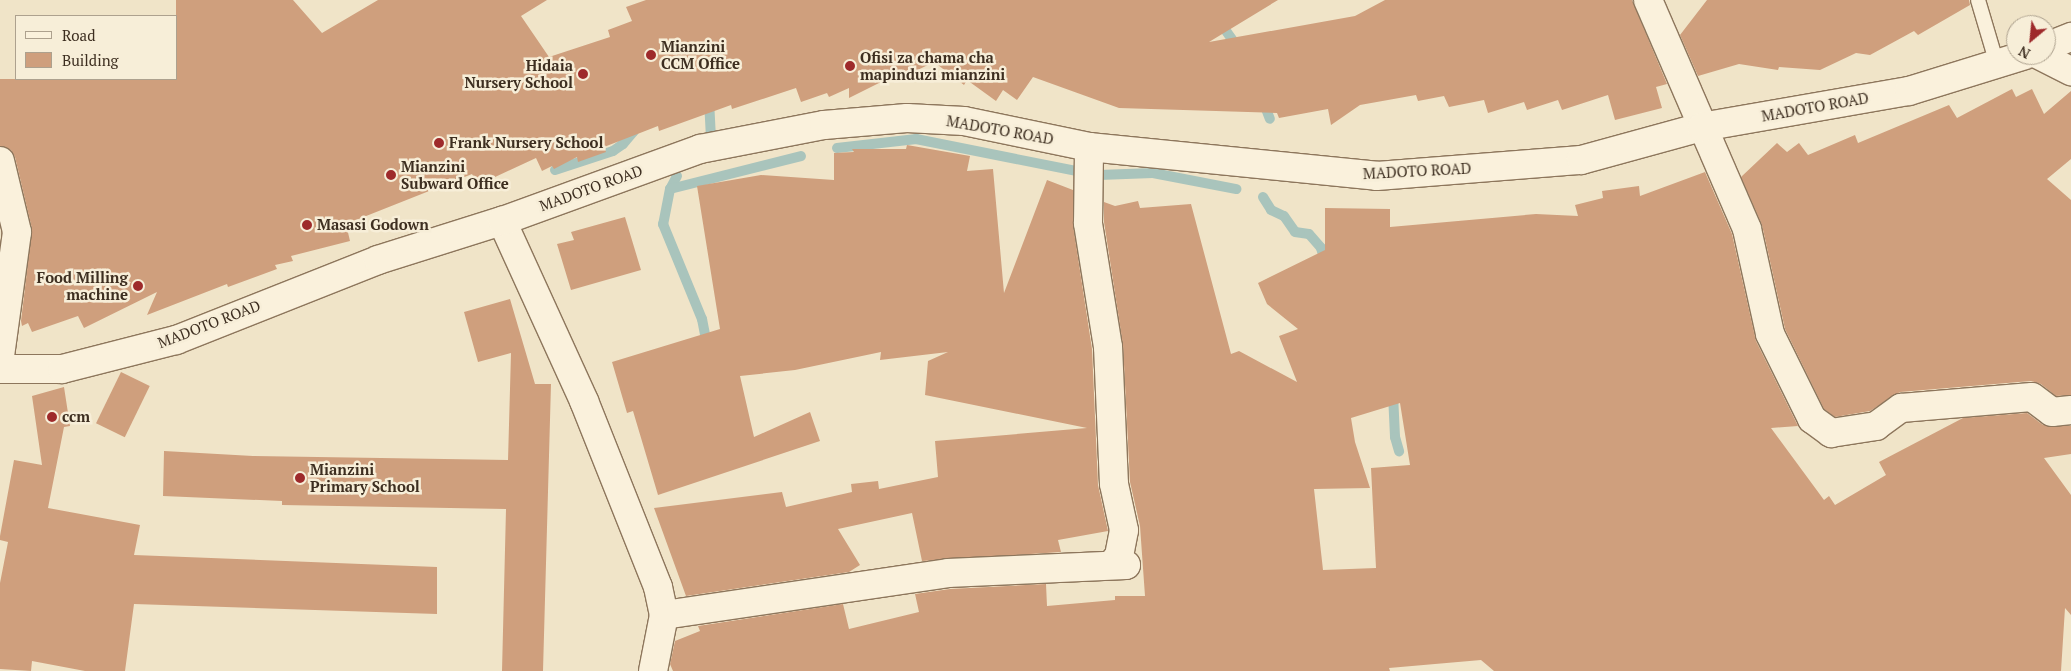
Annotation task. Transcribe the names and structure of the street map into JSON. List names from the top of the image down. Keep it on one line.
{"streets":{"street":["MADOTO ROAD"]},"places":["Mianzini CCM Office","Ofisi za chama cha mapinduzi mianzini","Hidaia Nursery School","Frank Nursery School","Mianzini Subward Office","Masasi Godown","Food Milling machine","ccm","Mianzini Primary School"],"legend":["Road","Building"],"north":"bottom left"}
